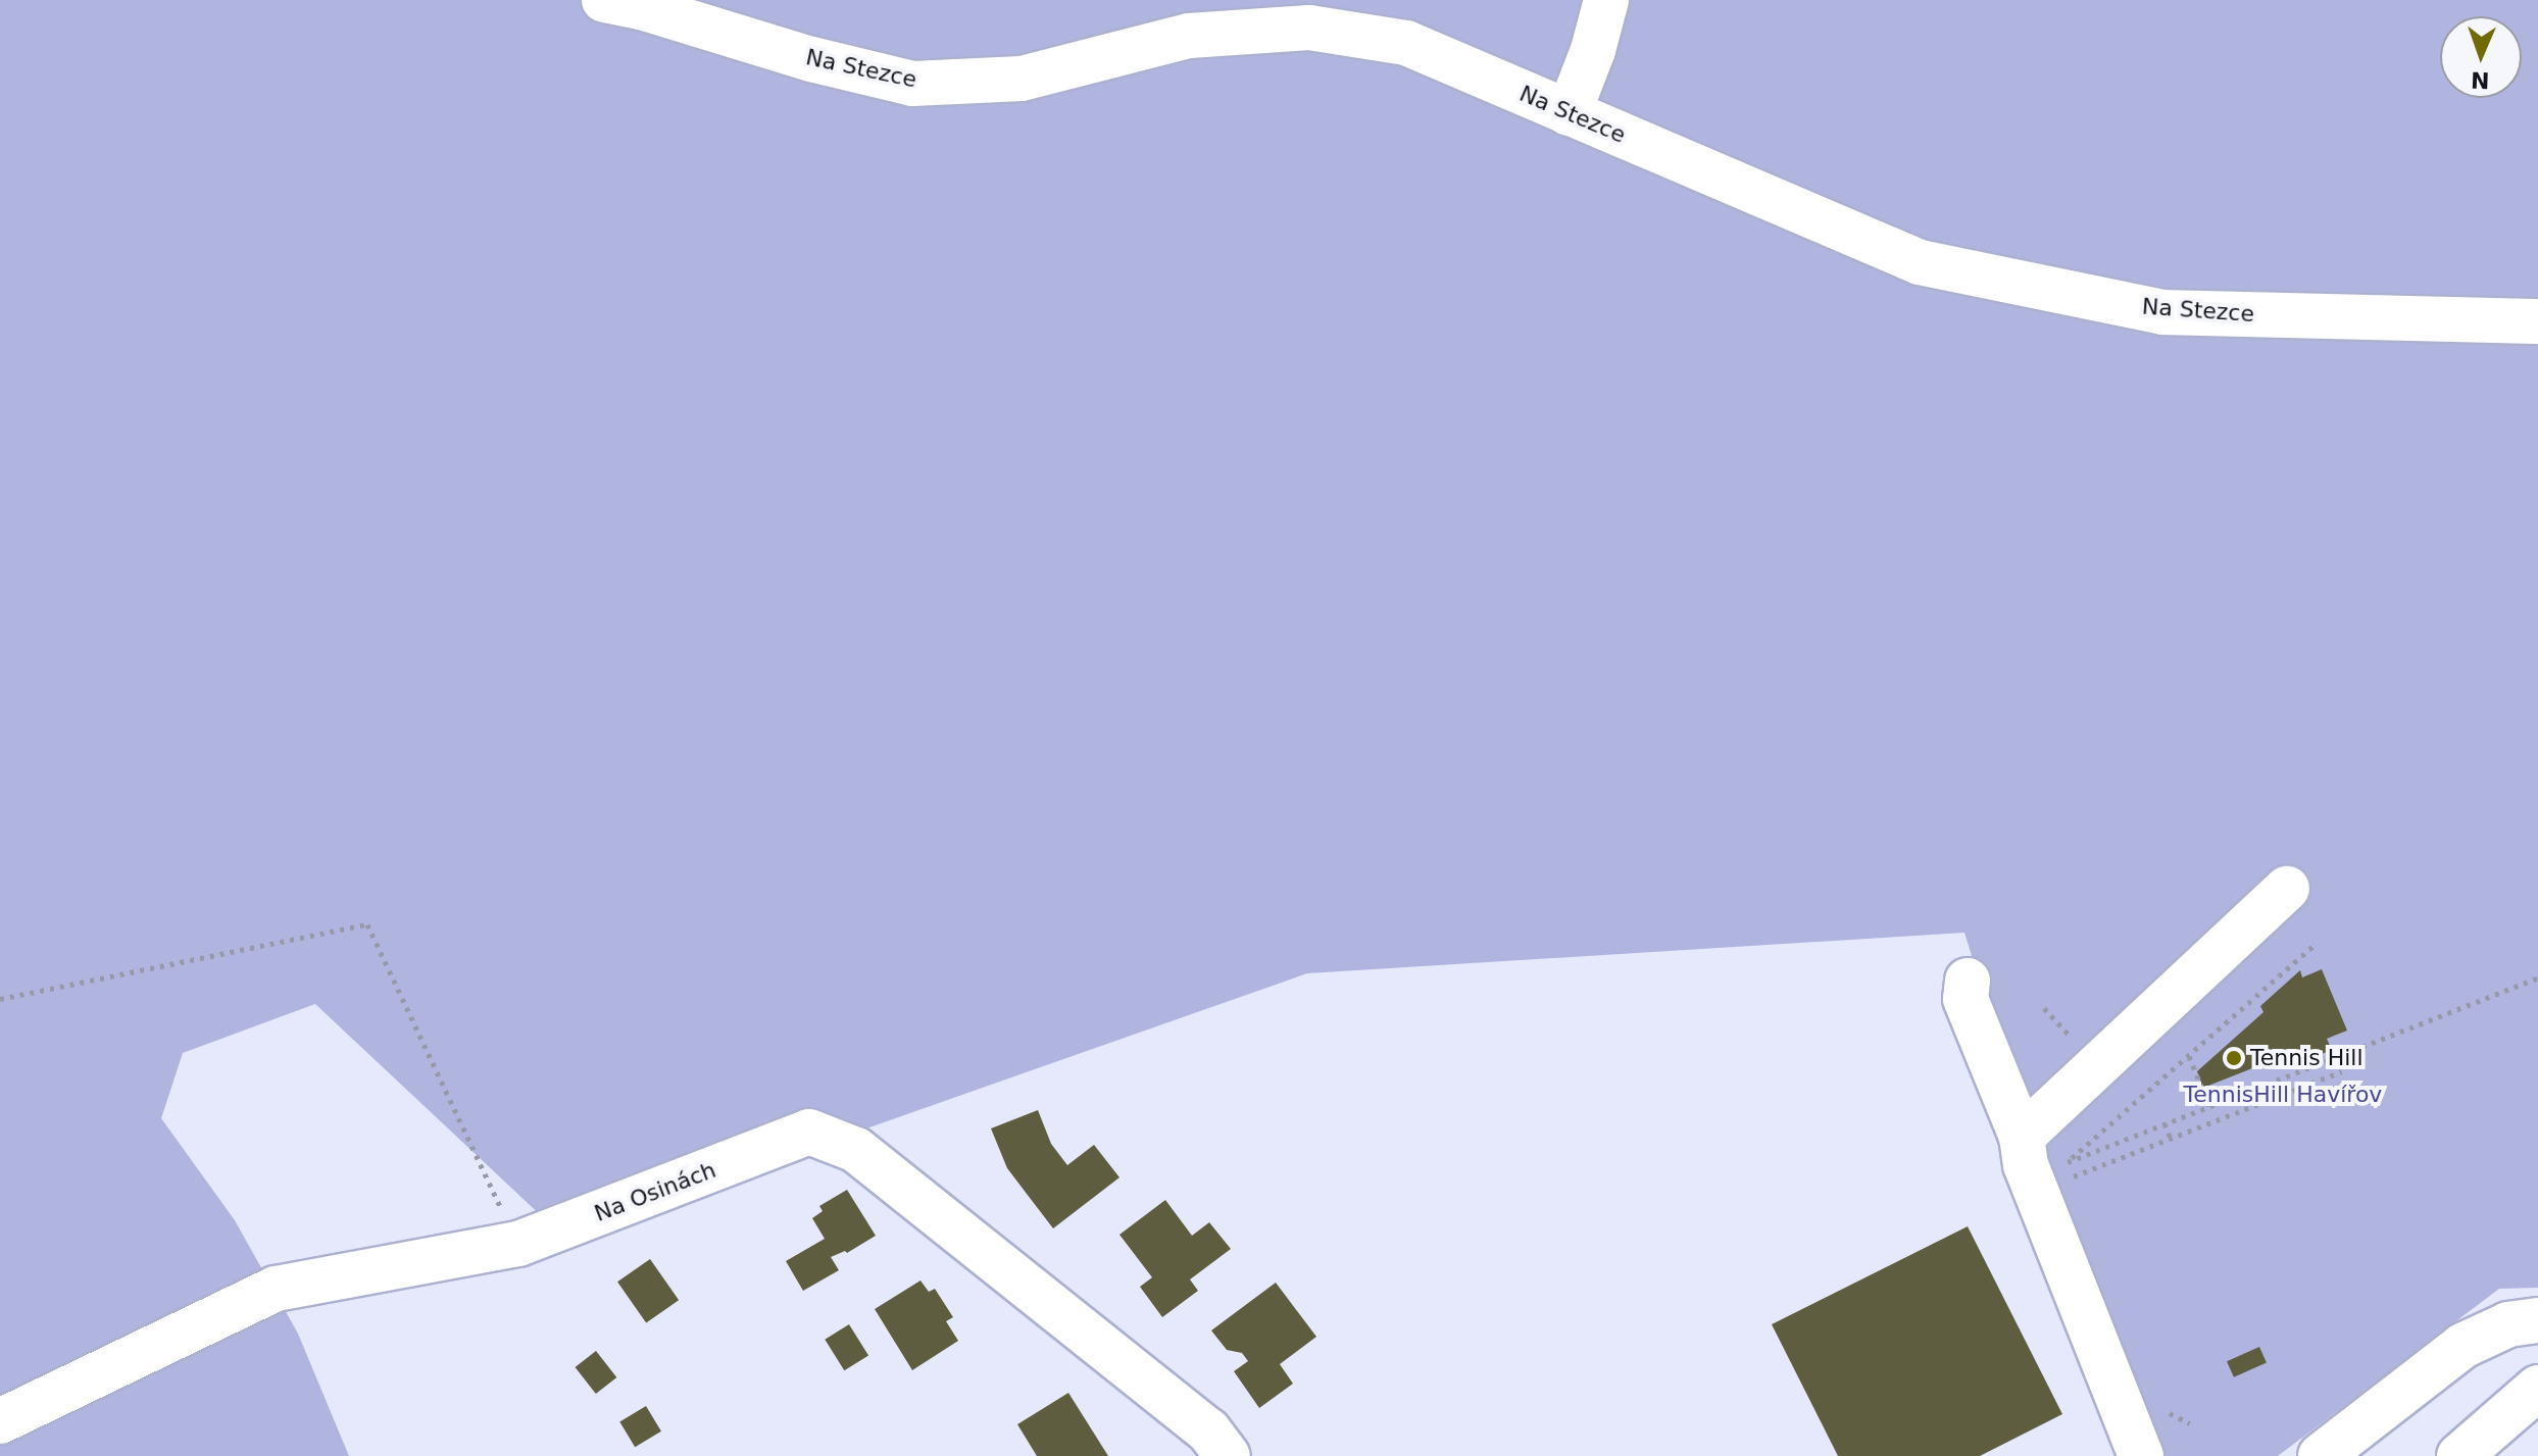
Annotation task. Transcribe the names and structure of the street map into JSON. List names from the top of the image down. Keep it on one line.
{"streets":{"street":["Na Stezce","Na Osinách"]},"parks":["TennisHill Havířov"],"places":["Tennis Hill"],"north":"bottom"}
